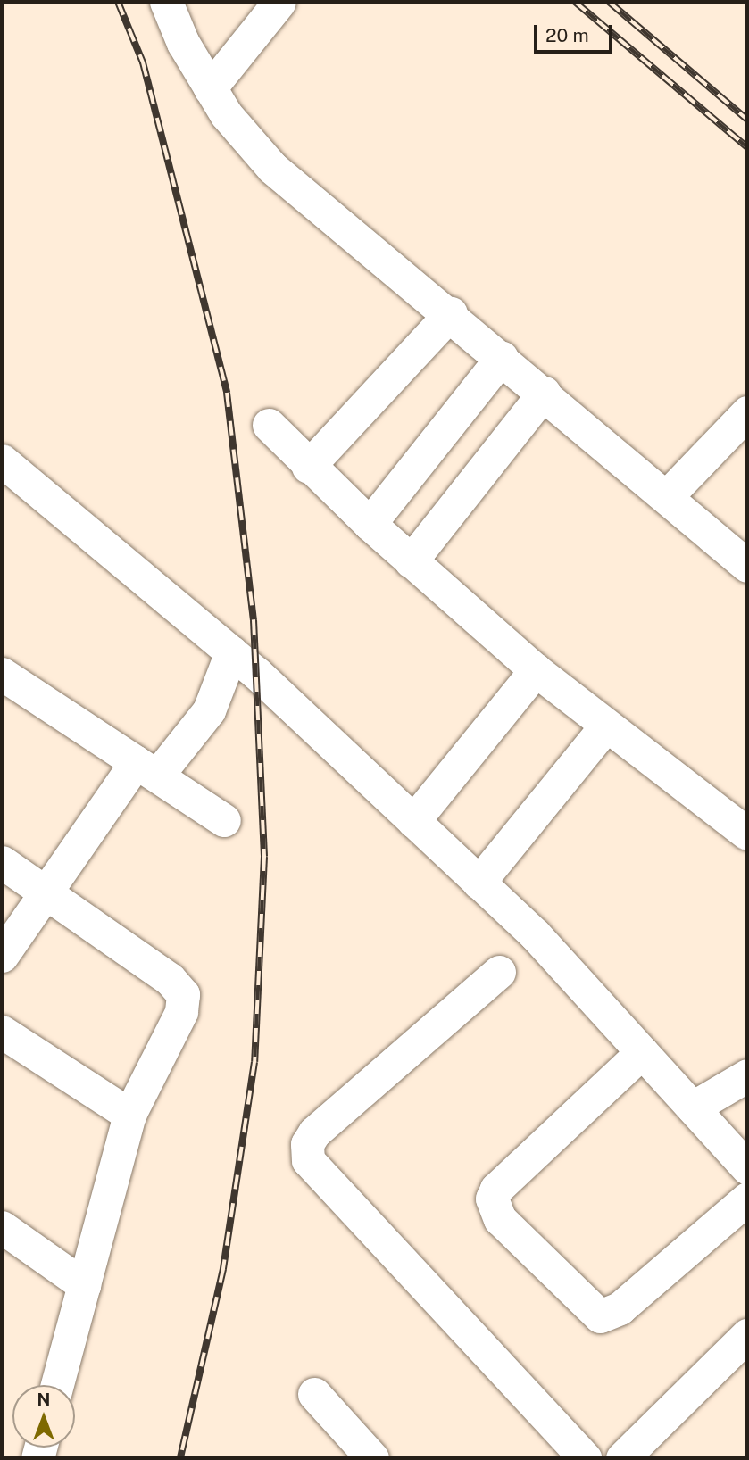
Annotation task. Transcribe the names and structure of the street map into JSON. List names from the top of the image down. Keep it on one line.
{"scale_bar":"20 m","north":"top"}
